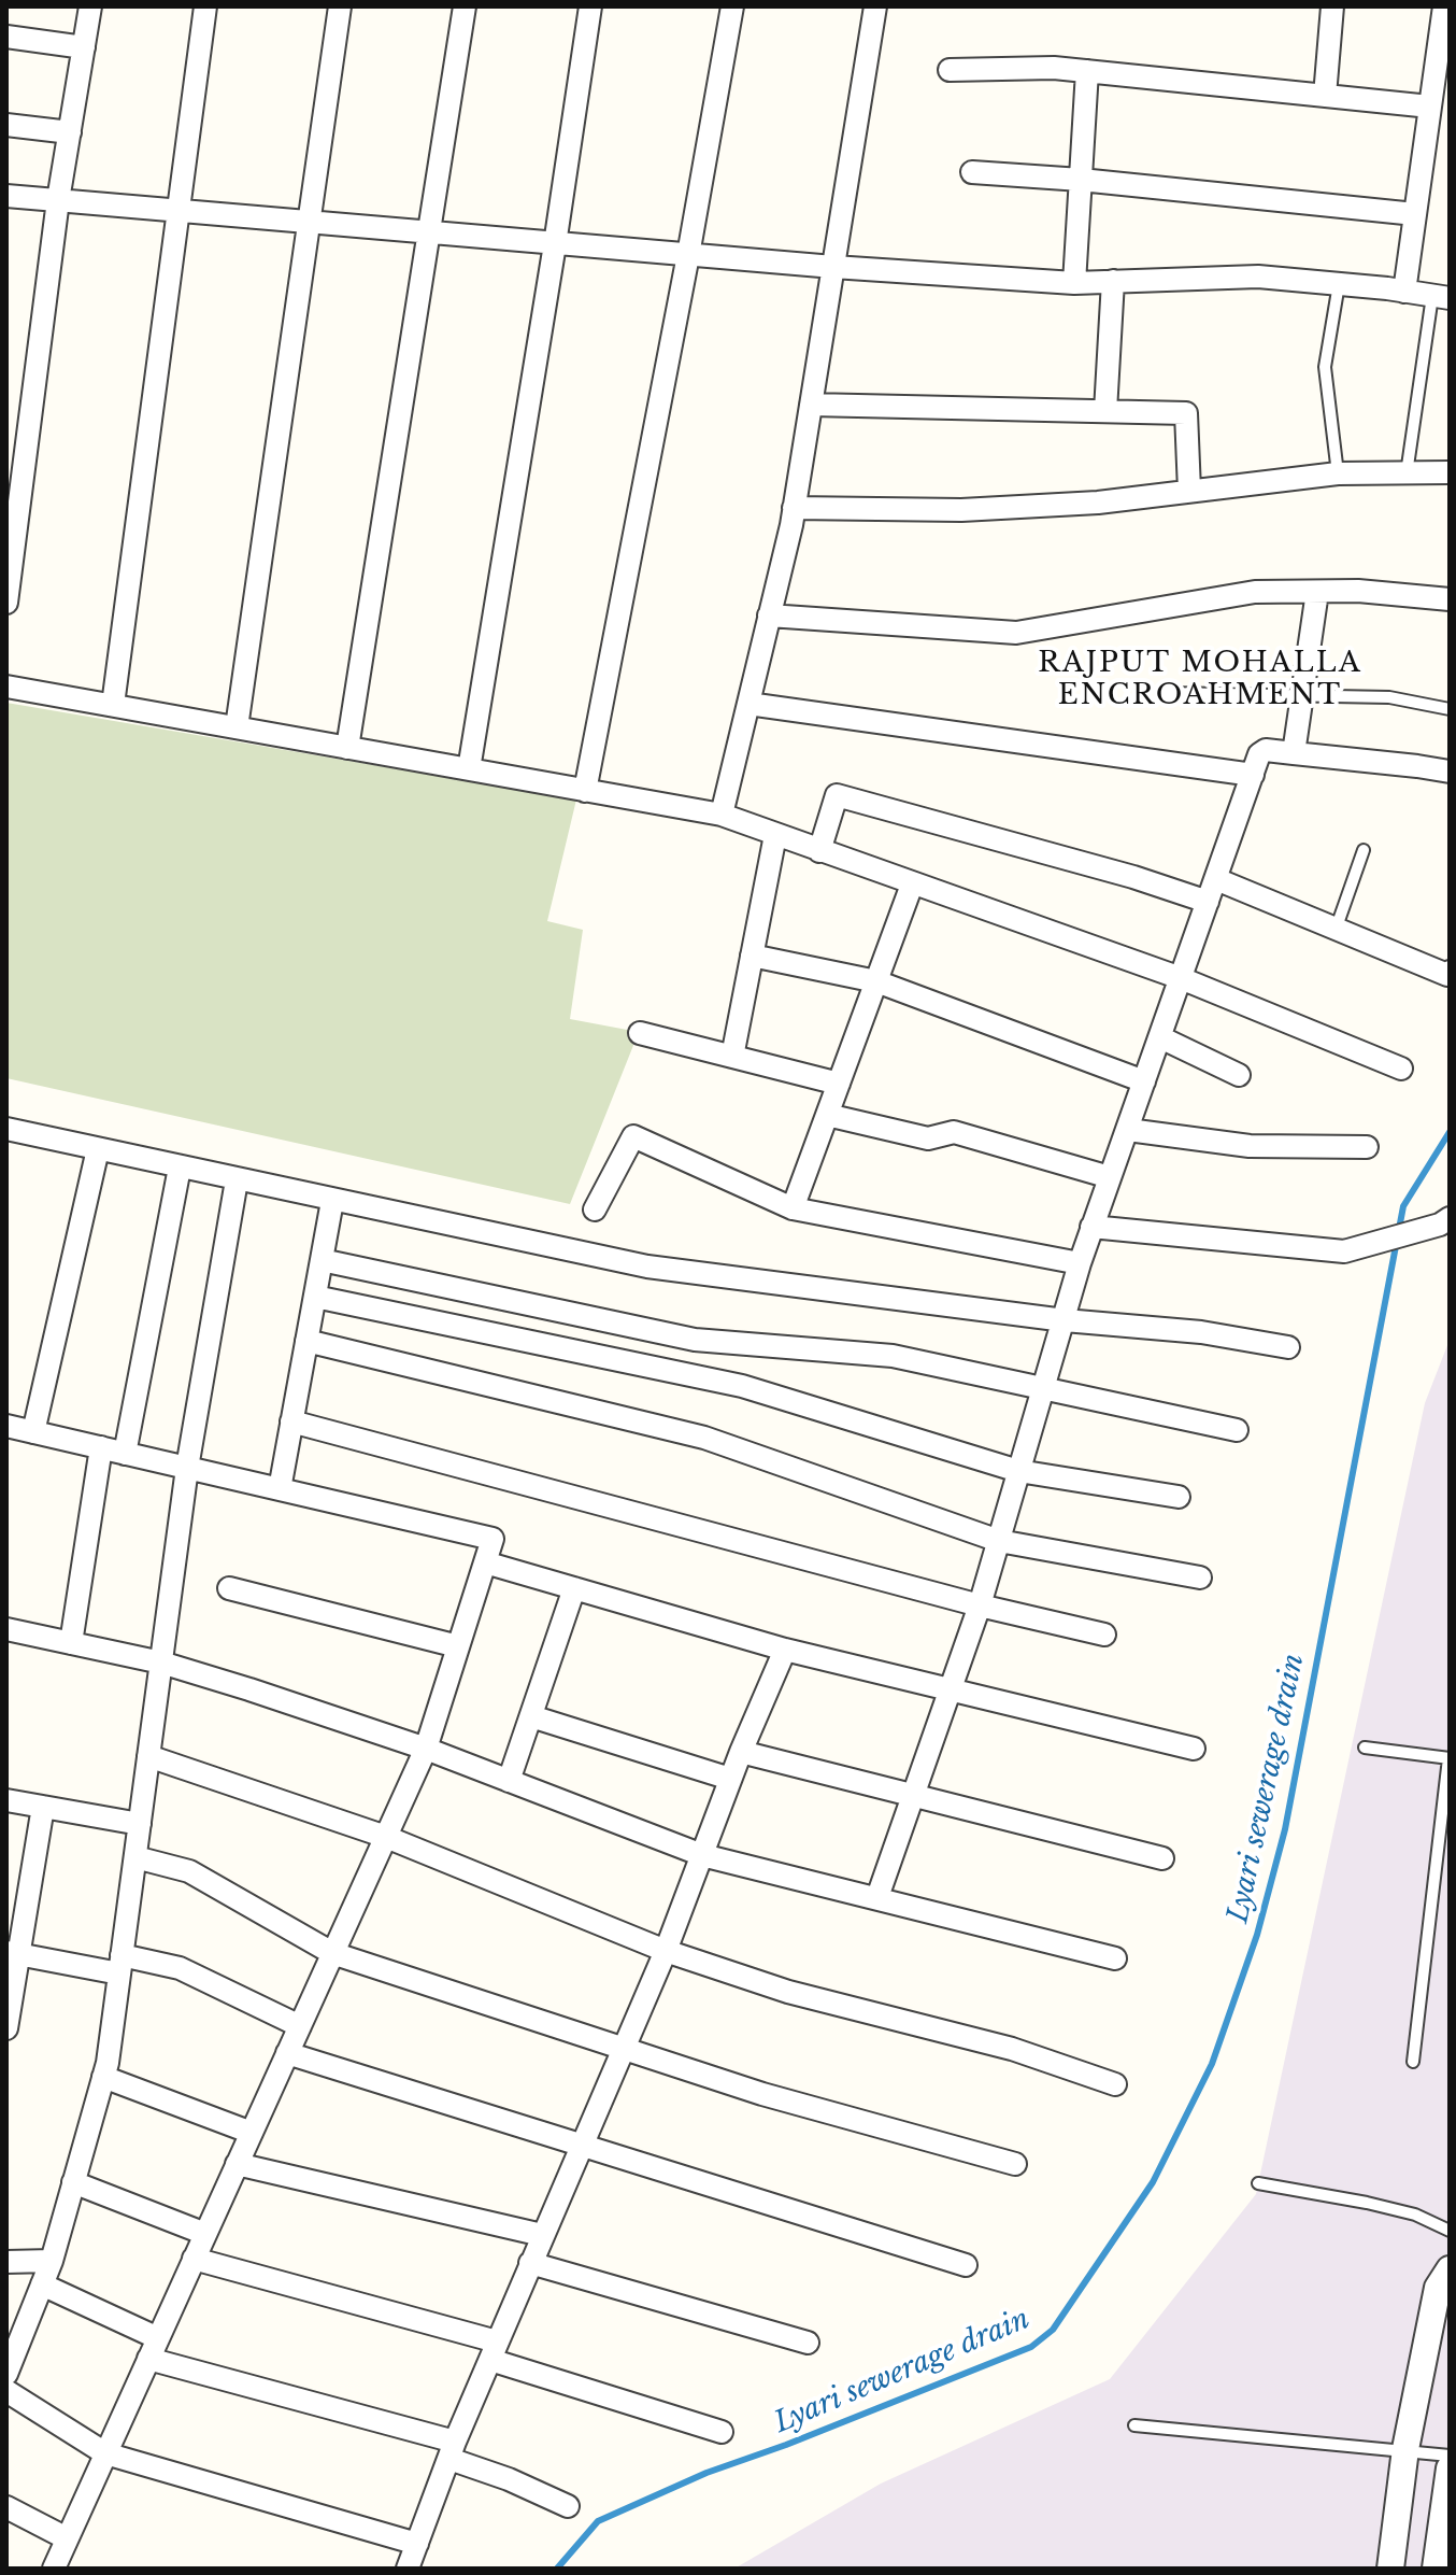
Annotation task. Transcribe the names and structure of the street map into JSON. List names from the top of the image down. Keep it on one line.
{"districts":["RAJPUT MOHALLA ENCROAHMENT"],"water":["Lyari sewerage drain"]}
